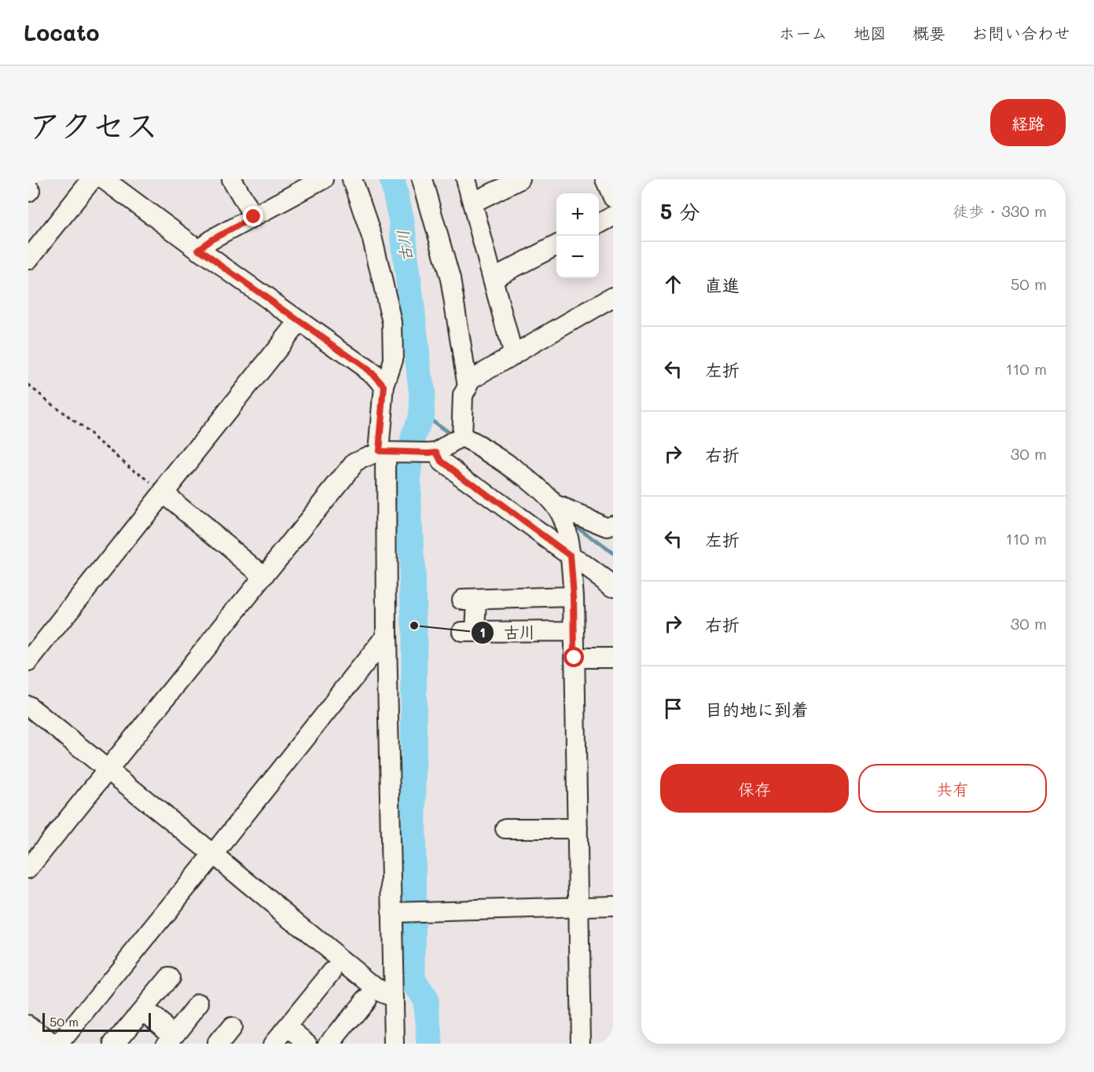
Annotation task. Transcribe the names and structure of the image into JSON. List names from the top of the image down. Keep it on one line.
{"water":["古川"],"places":["古川"],"scale_bar":"50 m","page":{"header":"Locato","nav":["ホーム","地図","概要","お問い合わせ"],"title":"アクセス","buttons":["経路",["保存","共有"]],"heading":["5 分","徒歩 · 330 m"],"map_buttons":["+","−"],"list":[["直進","50 m"],["左折","110 m"],["右折","30 m"],["左折","110 m"],["右折","30 m"],"目的地に到着"],"scale":"50 m"}}
